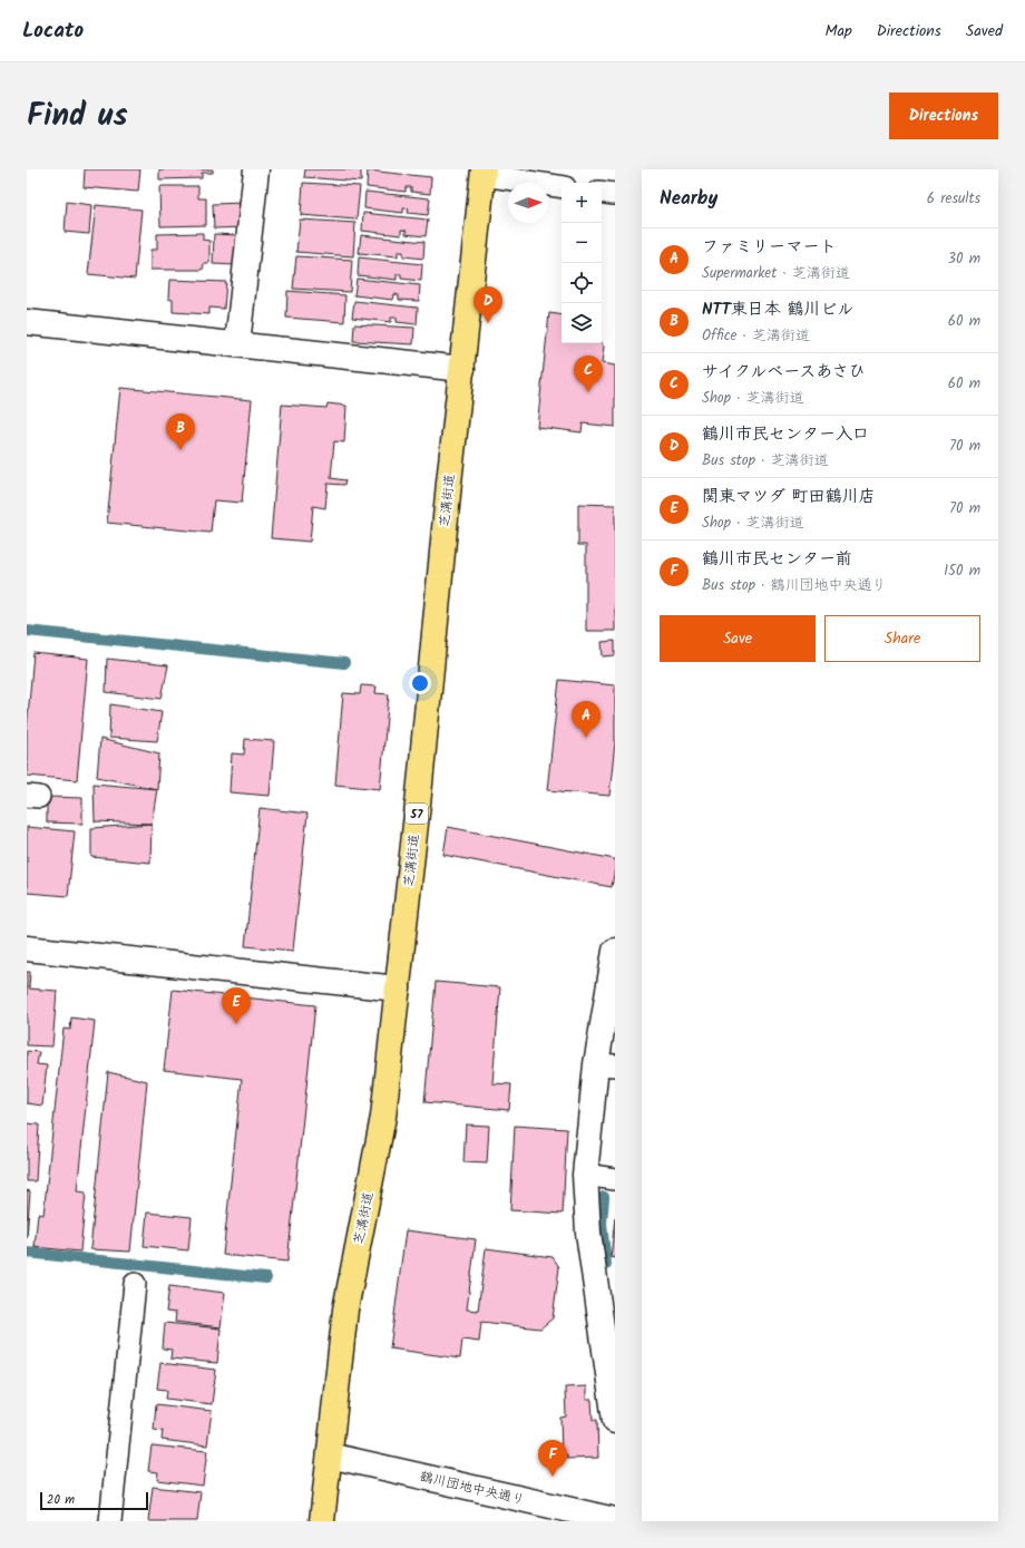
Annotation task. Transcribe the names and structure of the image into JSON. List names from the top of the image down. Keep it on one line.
{"streets":{"main road":["芝溝街道","57"],"street":["鶴川団地中央通り"]},"crossings":[["芝溝街道","鶴川団地中央通り"]],"scale_bar":"20 m","north":"right","page":{"header":"Locato","nav":["Map","Directions","Saved"],"title":"Find us","buttons":["Directions",["Save","Share"]],"heading":["Nearby","6 results"],"map_buttons":["+","−"],"list":[{"mark":"A","name":"ファミリーマート","note":"Supermarket · 芝溝街道","value":"30 m"},{"mark":"B","name":"NTT東日本 鶴川ビル","note":"Office · 芝溝街道","value":"60 m"},{"mark":"C","name":"サイクルベースあさひ","note":"Shop · 芝溝街道","value":"60 m"},{"mark":"D","name":"鶴川市民センター入口","note":"Bus stop · 芝溝街道","value":"70 m"},{"mark":"E","name":"関東マツダ 町田鶴川店","note":"Shop · 芝溝街道","value":"70 m"},{"mark":"F","name":"鶴川市民センター前","note":"Bus stop · 鶴川団地中央通り","value":"150 m"}],"pins":["D","C","B","A","E","F"],"scale":"20 m"}}
